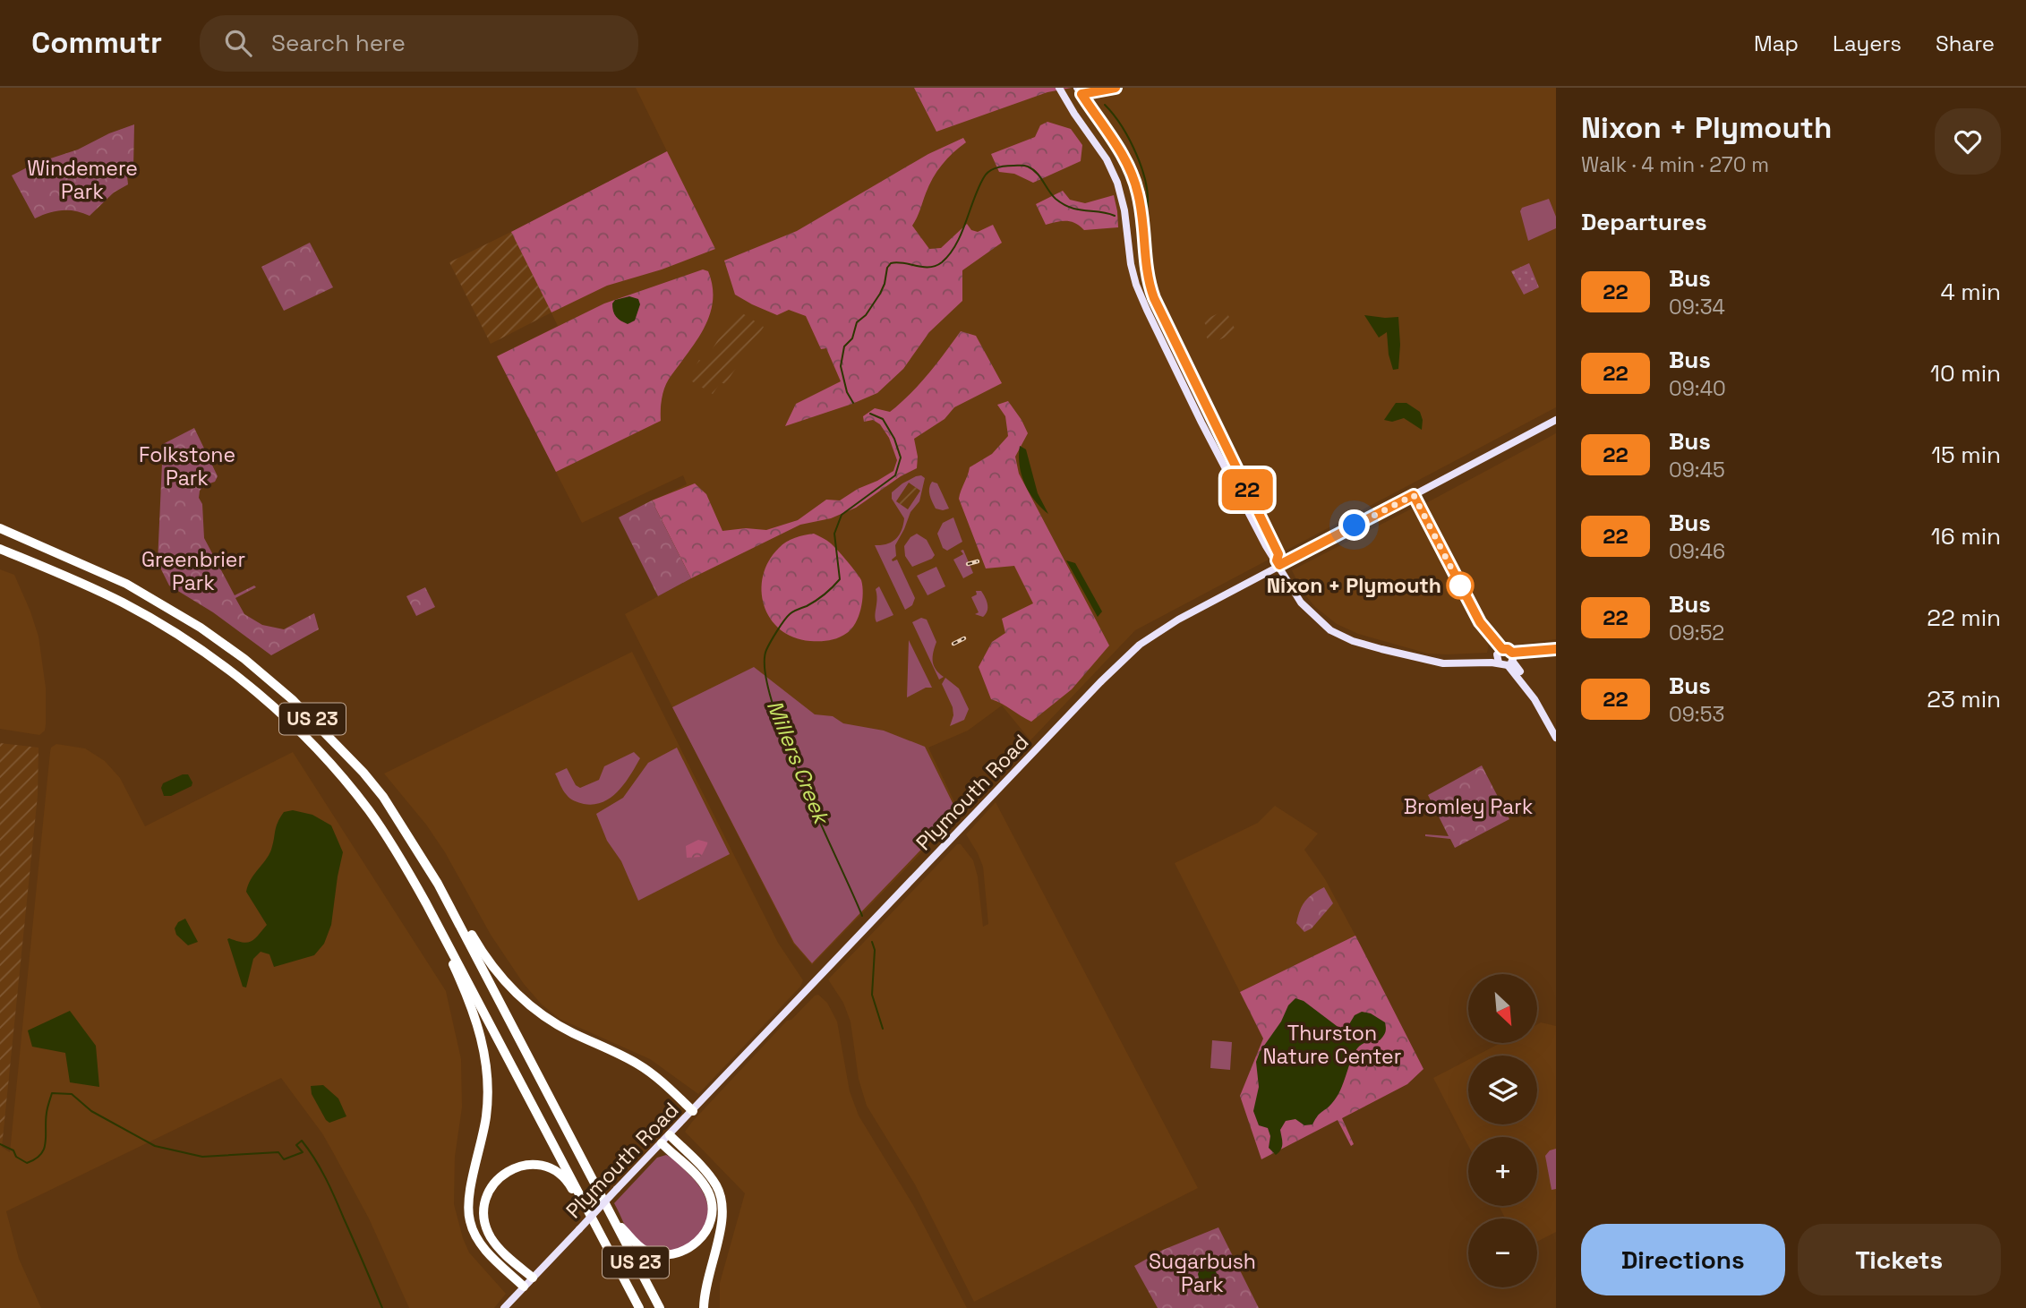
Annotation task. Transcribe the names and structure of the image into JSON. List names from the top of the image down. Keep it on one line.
{"streets":{"highway":["US 23"],"main road":["Plymouth Road"]},"water":["Millers Creek"],"parks":["Windemere Park","Folkstone Park","Greenbrier Park","Bromley Park","Thurston Nature Center","Sugarbush Park"],"places":["Nixon + Plymouth"],"lines":["bus line 22"],"north":"bottom right","page":{"header":"Commutr","search":"Search here","nav":["Map","Layers","Share"],"on_map":"22","heading":[["Nixon + Plymouth","Walk · 4 min · 270 m"],"Departures"],"list":[{"mark":"22","name":"Bus","note":"09:34","value":"4 min"},{"mark":"22","name":"Bus","note":"09:40","value":"10 min"},{"mark":"22","name":"Bus","note":"09:45","value":"15 min"},{"mark":"22","name":"Bus","note":"09:46","value":"16 min"},{"mark":"22","name":"Bus","note":"09:52","value":"22 min"},{"mark":"22","name":"Bus","note":"09:53","value":"23 min"}],"map_buttons":["+","−"],"buttons":["Directions","Tickets"]}}
